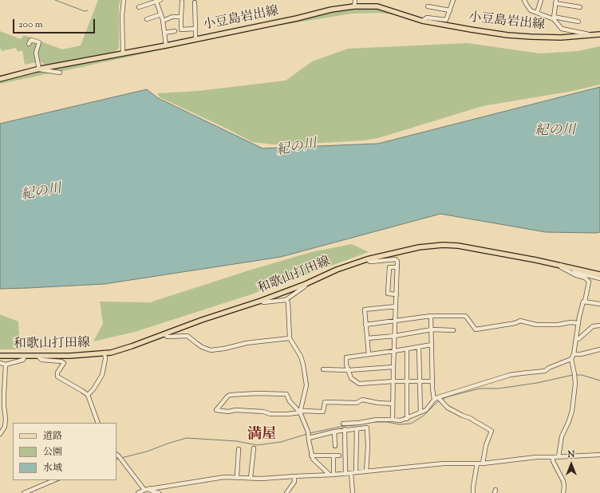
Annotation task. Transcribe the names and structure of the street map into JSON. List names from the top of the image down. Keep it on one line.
{"streets":{"main road":["小豆島岩出線","和歌山打田線"]},"districts":["満屋"],"water":["紀の川"],"legend":["道路","公園","水域"],"scale_bar":"200 m","north":"top"}
